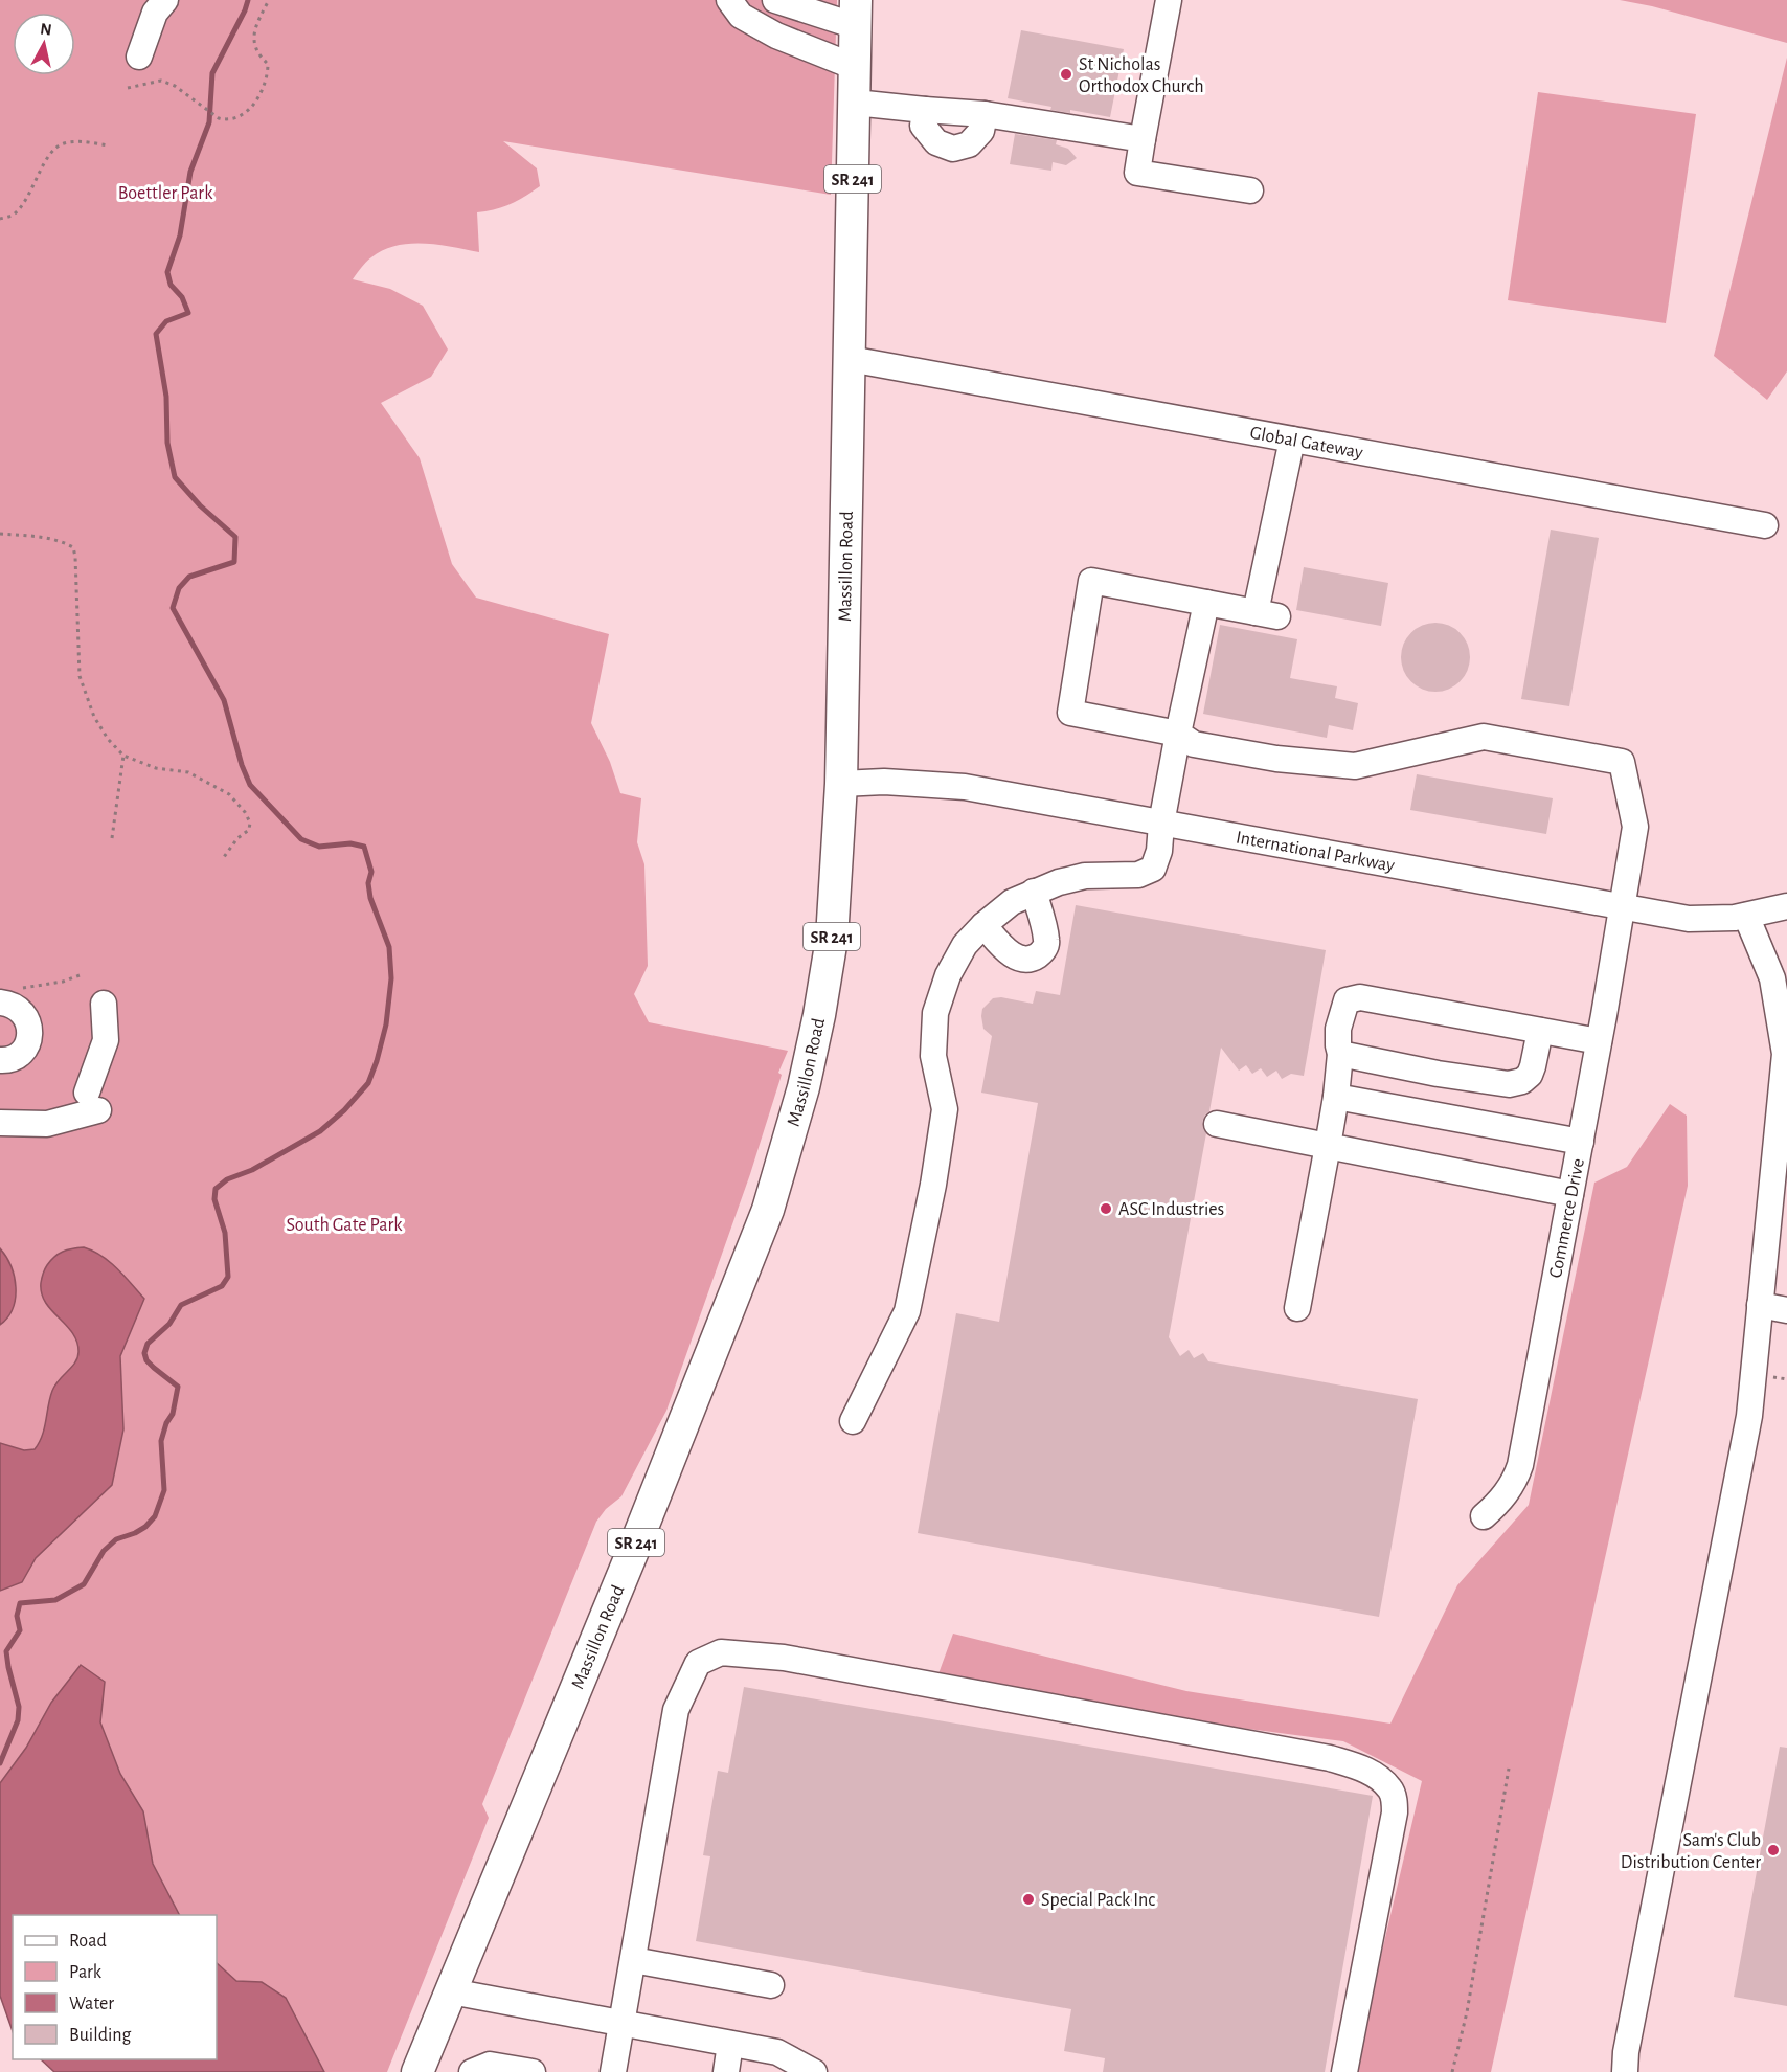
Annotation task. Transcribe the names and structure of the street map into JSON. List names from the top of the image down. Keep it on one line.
{"streets":{"main road":["SR 241","Massillon Road"],"street":["Global Gateway","International Parkway","Commerce Drive"]},"crossings":[["Global Gateway","Massillon Road"],["Massillon Road","International Parkway"],["International Parkway","Commerce Drive"]],"parks":["Boettler Park","South Gate Park"],"places":["St Nicholas Orthodox Church","ASC Industries","Sam's Club Distribution Center","Special Pack Inc"],"legend":["Road","Park","Water","Building"],"north":"top"}
